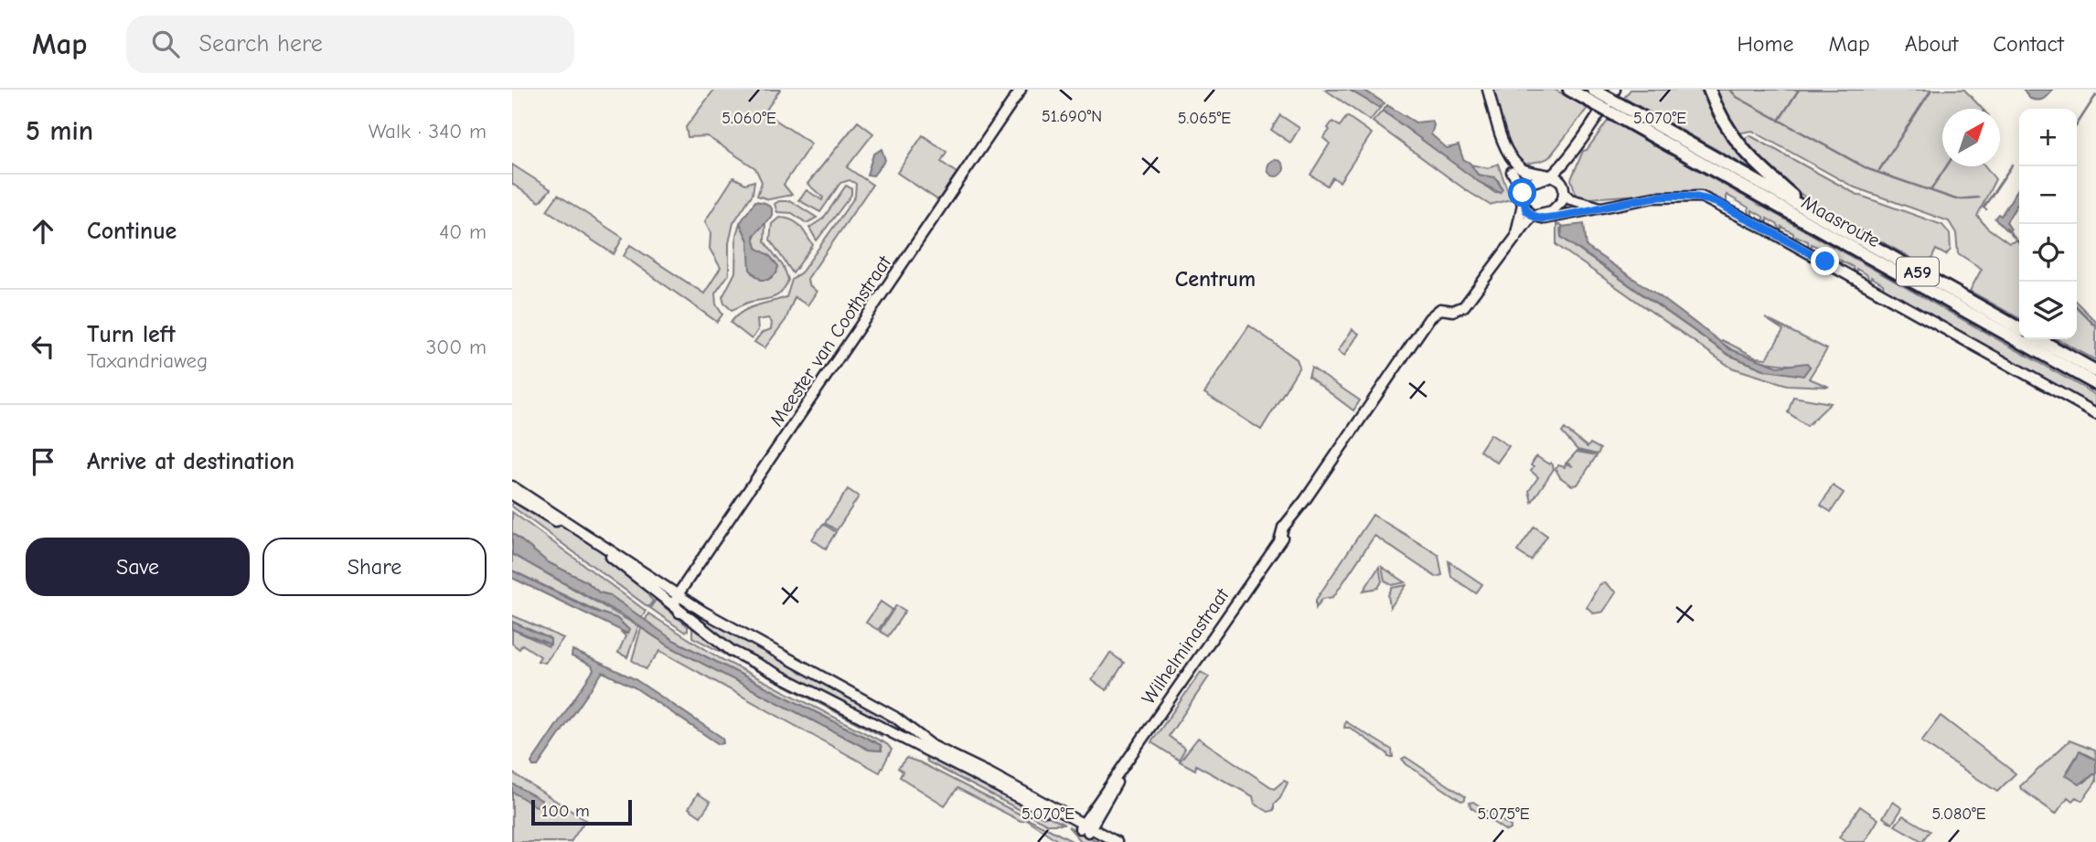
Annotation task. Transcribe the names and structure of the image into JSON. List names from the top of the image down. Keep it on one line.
{"streets":{"highway":["Maasroute","A59"],"main road":["Meester van Coothstraat","Wilhelminastraat"]},"crossings":[["Maasroute","A59"]],"districts":["Centrum"],"scale_bar":"100 m","north":"top right","page":{"header":"Map","search":"Search here","nav":["Home","Map","About","Contact"],"heading":["5 min","Walk · 340 m"],"map_buttons":["+","−"],"list":[["Continue","40 m"],["Turn left","Taxandriaweg","300 m"],"Arrive at destination"],"buttons":["Save","Share"],"scale":"100 m"},"coordinates":["51.690°N","5.060°E","5.065°E","5.070°E","5.075°E","5.080°E"]}
